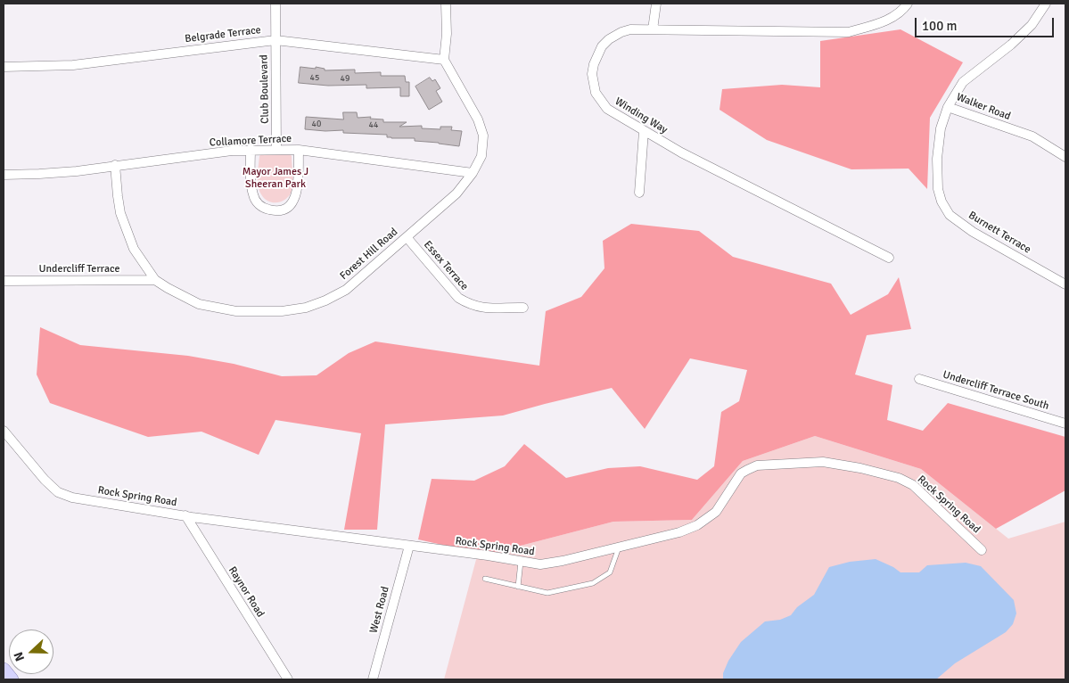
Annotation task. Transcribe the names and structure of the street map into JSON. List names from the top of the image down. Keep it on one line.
{"streets":{"street":["Belgrade Terrace","Club Boulevard","Walker Road","Winding Way","Collamore Terrace","Burnett Terrace","Forest Hill Road","Essex Terrace","Undercliff Terrace","Undercliff Terrace South","Rock Spring Road","Raynor Road","West Road"]},"crossings":[["Belgrade Terrace","Club Boulevard"],["Belgrade Terrace","Forest Hill Road"],["Club Boulevard","Collamore Terrace"],["Walker Road","Burnett Terrace"],["Collamore Terrace","Forest Hill Road"],["Forest Hill Road","Essex Terrace"],["Forest Hill Road","Undercliff Terrace"],["Rock Spring Road","Raynor Road"],["Rock Spring Road","West Road"]],"parks":["Mayor James J Sheeran Park"],"house_numbers":["45","49","40","44"],"scale_bar":"100 m","north":"left"}
